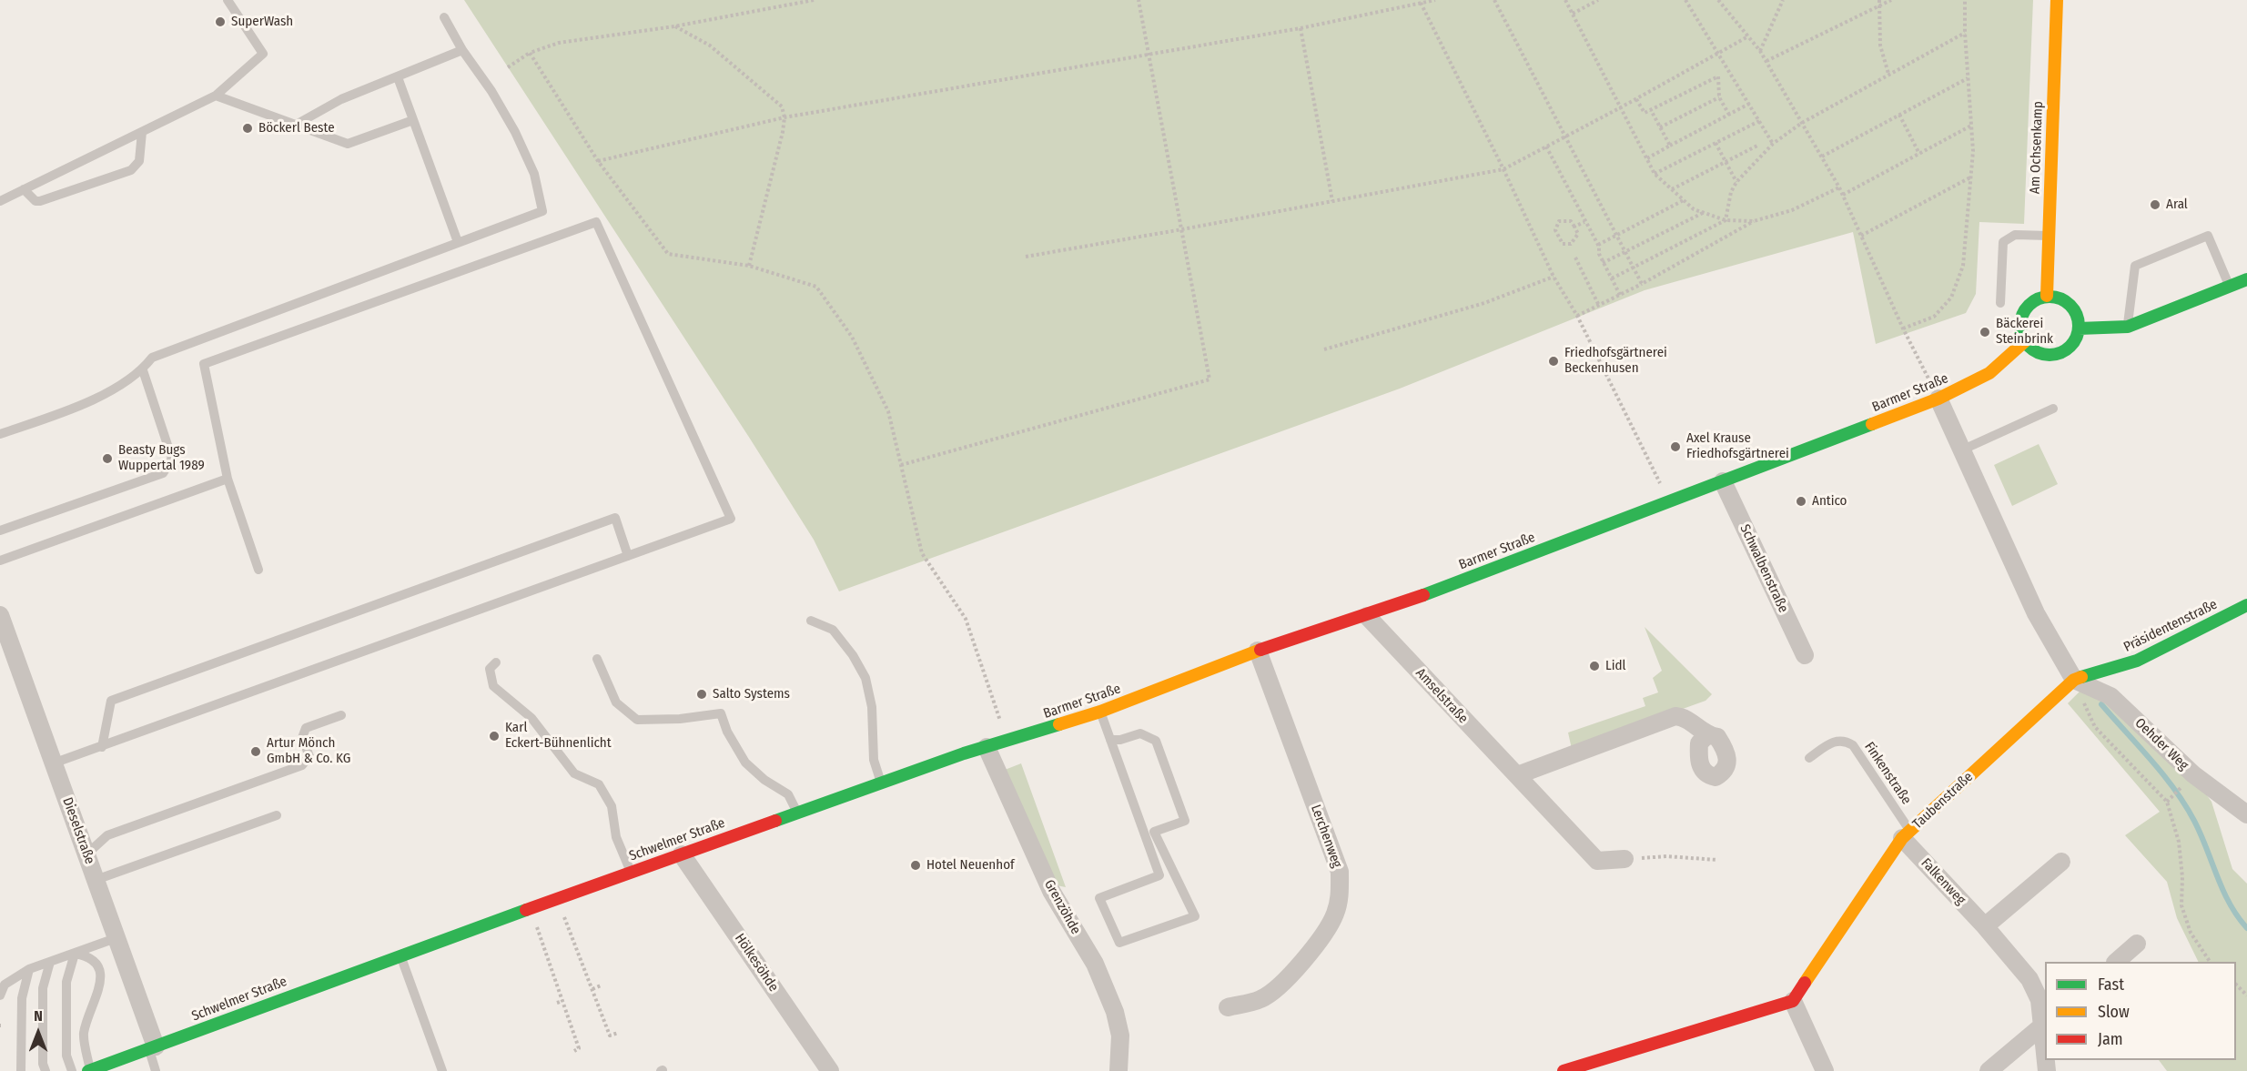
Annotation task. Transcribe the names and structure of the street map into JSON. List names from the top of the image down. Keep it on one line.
{"streets":{"main road":["Am Ochsenkamp","Barmer Straße","Präsidentenstraße","Taubenstraße","Schwelmer Straße"],"street":["Schwalbenstraße","Amselstraße","Oehder Weg","Dieselstraße","Lerchenweg","Falkenweg","Grenzöhde","Hölkesöhde"],"lane":["Finkenstraße"]},"crossings":[["Am Ochsenkamp","Barmer Straße"],["Barmer Straße","Schwalbenstraße"],["Barmer Straße","Amselstraße"],["Barmer Straße","Lerchenweg"],["Barmer Straße","Schwelmer Straße"],["Barmer Straße","Grenzöhde"],["Präsidentenstraße","Oehder Weg"],["Präsidentenstraße","Taubenstraße"],["Oehder Weg","Taubenstraße"],["Finkenstraße","Taubenstraße"],["Finkenstraße","Falkenweg"],["Taubenstraße","Falkenweg"],["Dieselstraße","Schwelmer Straße"],["Schwelmer Straße","Hölkesöhde"]],"places":["SuperWash","Böckerl Beste","Aral","Bäckerei Steinbrink","Friedhofsgärtnerei Beckenhusen","Axel Krause Friedhofsgärtnerei","Beasty Bugs Wuppertal 1989","Antico","Lidl","Salto Systems","Karl Eckert-Bühnenlicht","Artur Mönch GmbH & Co. KG","Hotel Neuenhof"],"legend":["Fast","Slow","Jam"],"north":"top"}
